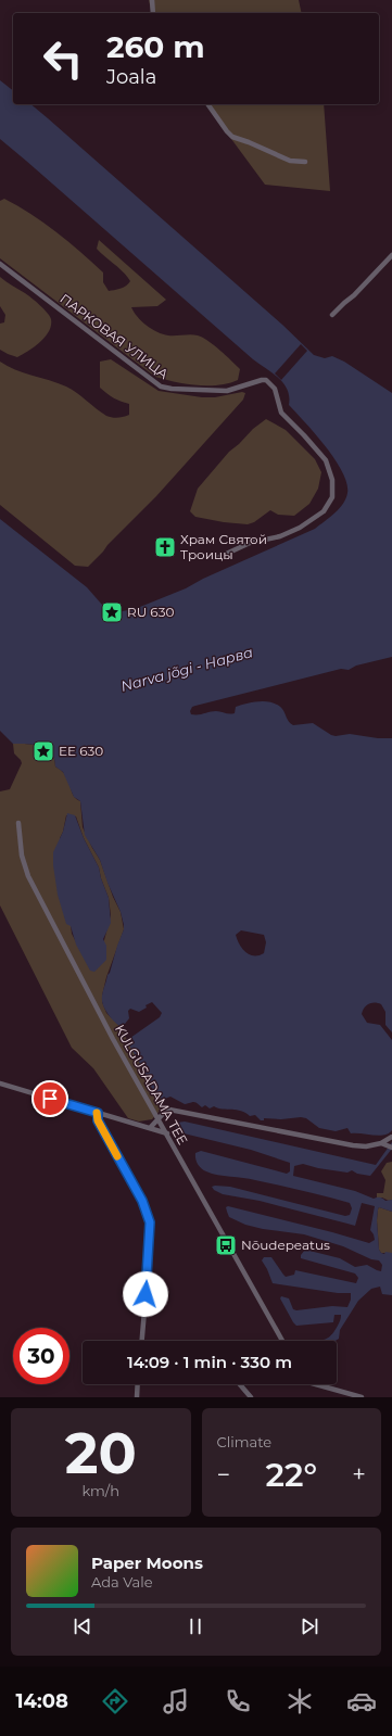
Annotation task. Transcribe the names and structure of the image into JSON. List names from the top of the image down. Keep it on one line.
{"streets":{"street":["ПАРКОВАЯ УЛИЦА","KULGUSADAMA TEE"]},"water":["Narva jõgi - Нарва"],"places":{"church":["Храм Святой Троицы"],"place":["RU 630","EE 630"],"bus stop":["Nõudepeatus"]},"page":{"turn":["260 m","Joala"],"limit":"30","trip":"14:09 · 1 min · 330 m","tile":[["20","km/h"],"Climate"],"heat":["−","22°","+"],"song":["Paper Moons","Ada Vale"],"tabs":"14:08"}}
